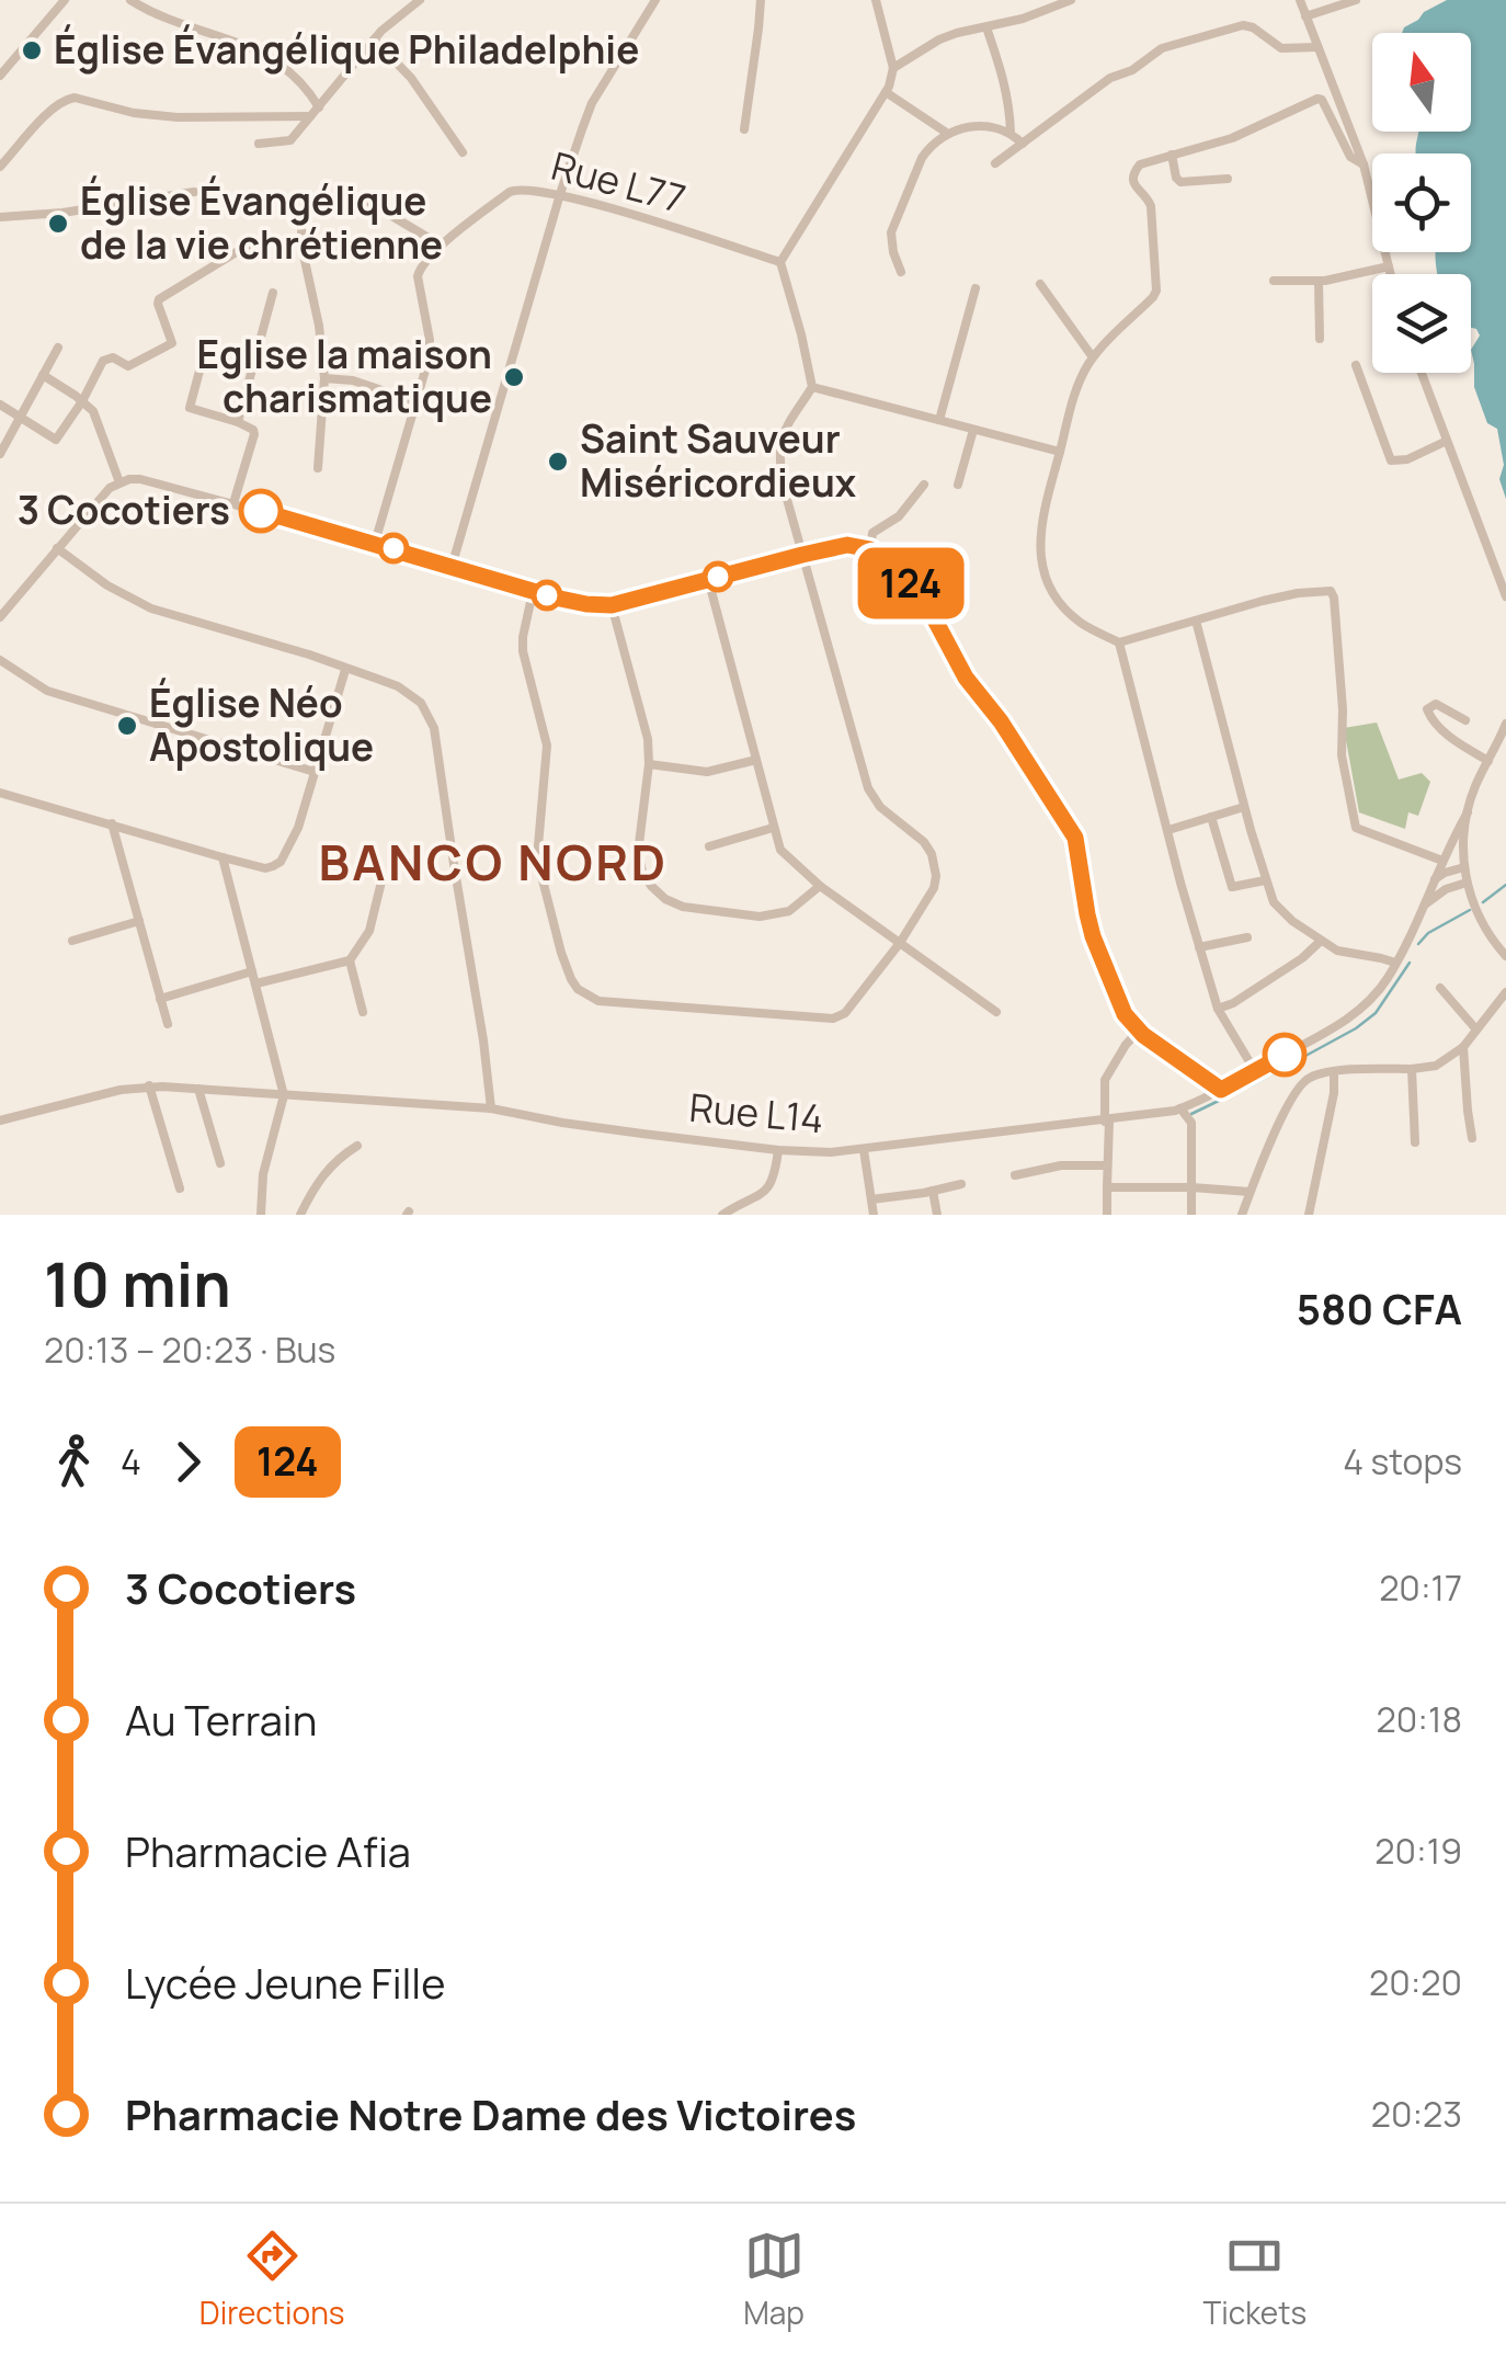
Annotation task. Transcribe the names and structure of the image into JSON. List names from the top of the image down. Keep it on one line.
{"streets":{"street":["Rue L77","Rue L14"]},"districts":["BANCO NORD"],"places":["Église Évangélique Philadelphie","Église Évangélique de la vie chrétienne","Eglise la maison charismatique","Saint Sauveur Miséricordieux","3 Cocotiers","Église Néo Apostolique"],"lines":["bus line 124"],"north":"top","page":{"on_map":"124","heading":["10 min","20:13 – 20:23 · Bus","580 CFA"],"legs":["4","124","4 stops"],"list":[{"name":"3 Cocotiers","value":"20:17"},{"name":"Au Terrain","value":"20:18"},{"name":"Pharmacie Afia","value":"20:19"},{"name":"Lycée Jeune Fille","value":"20:20"},{"name":"Pharmacie Notre Dame des Victoires","value":"20:23"}],"tabs":["Directions","Map","Tickets"]}}
